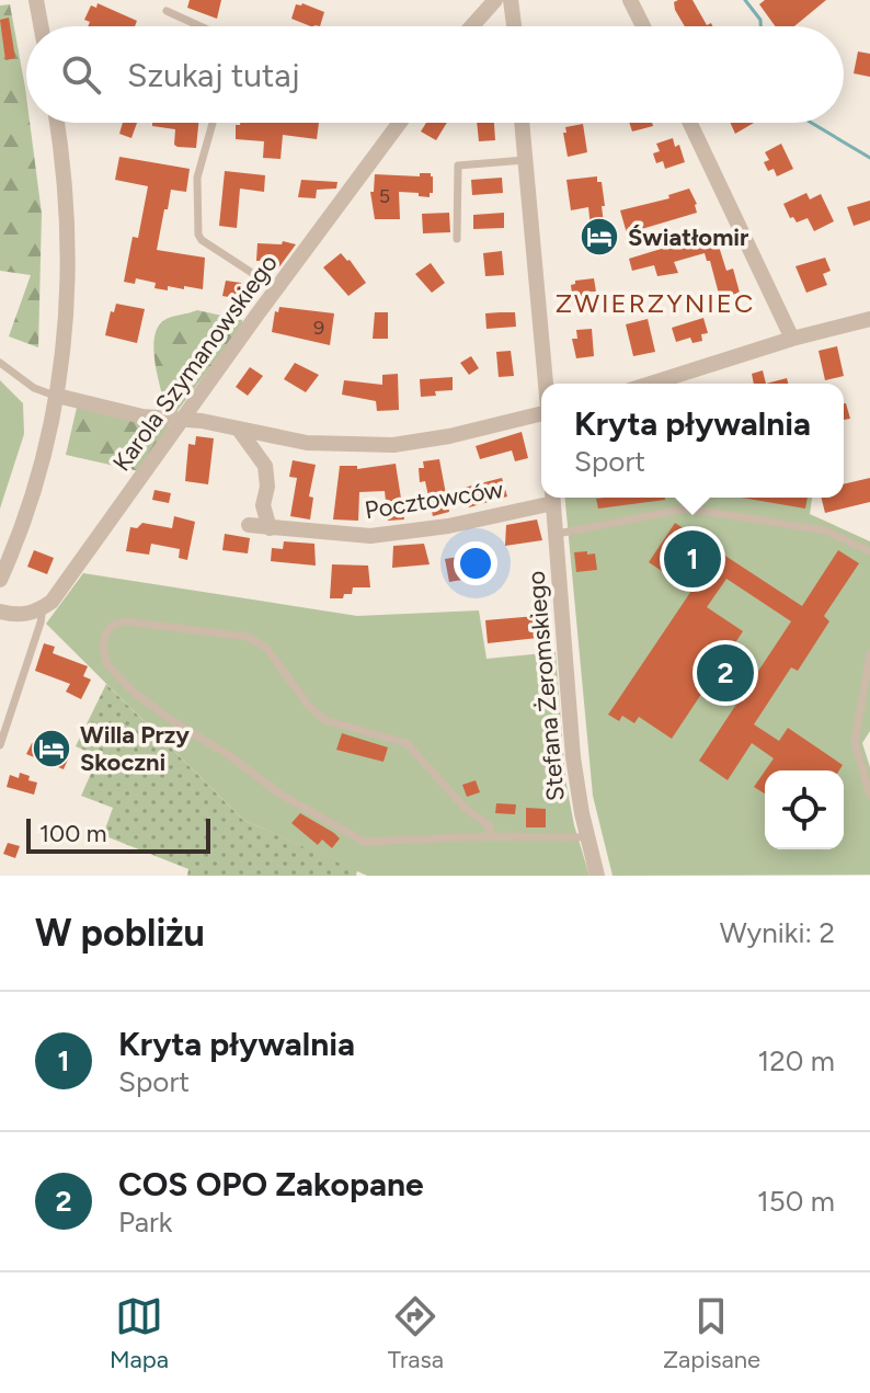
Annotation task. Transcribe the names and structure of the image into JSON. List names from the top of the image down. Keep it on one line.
{"streets":{"street":["Karola Szymanowskiego","Pocztowców","Stefana Żeromskiego"]},"crossings":[["Pocztowców","Stefana Żeromskiego"]],"districts":["ZWIERZYNIEC"],"places":{"hotel":["Światłomir","Willa Przy Skoczni"]},"house_numbers":["5","9"],"scale_bar":"100 m","page":{"search":"Szukaj tutaj","popup":["Kryta pływalnia","Sport"],"pins":["1","2"],"scale":"100 m","heading":["W pobliżu","Wyniki: 2"],"list":[{"mark":"1","name":"Kryta pływalnia","note":"Sport","value":"120 m"},{"mark":"2","name":"COS OPO Zakopane","note":"Park","value":"150 m"}],"nav":["Mapa","Trasa","Zapisane"]}}
